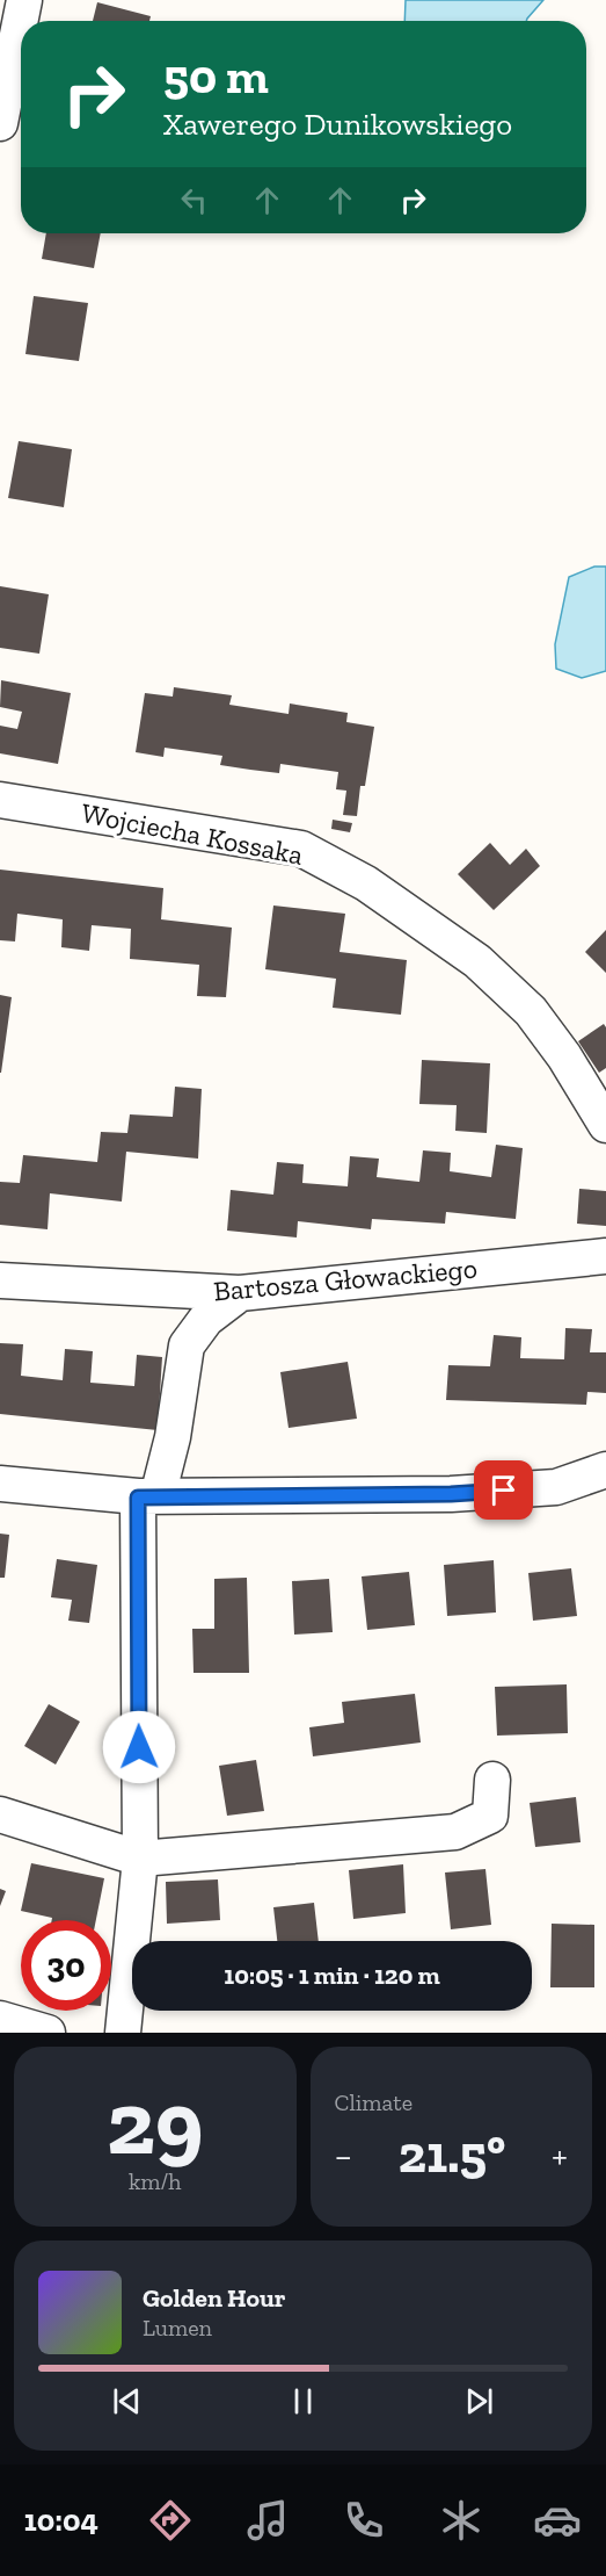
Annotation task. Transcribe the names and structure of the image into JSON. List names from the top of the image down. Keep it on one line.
{"streets":{"street":["Wojciecha Kossaka","Bartosza Głowackiego"]},"page":{"turn":["50 m","Xawerego Dunikowskiego"],"limit":"30","trip":"10:05 · 1 min · 120 m","tile":[["29","km/h"],"Climate"],"heat":["−","21.5°","+"],"song":["Golden Hour","Lumen"],"tabs":"10:04"}}
